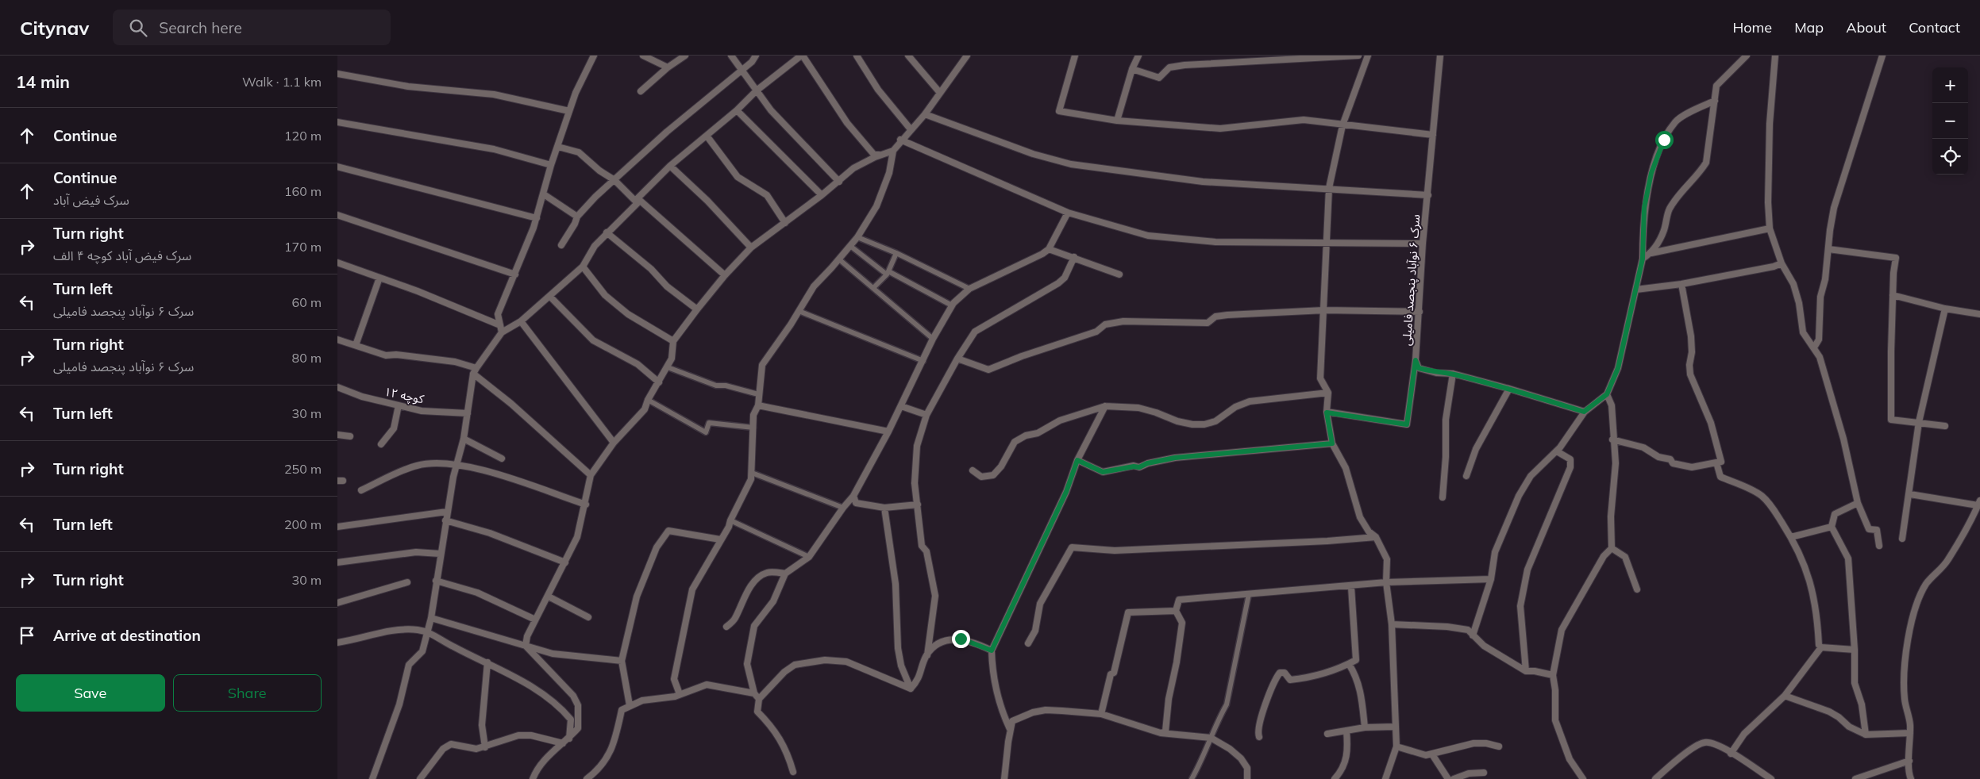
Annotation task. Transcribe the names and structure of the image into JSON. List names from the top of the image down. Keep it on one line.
{"streets":{"street":["سرک ۶ نوآباد پنجصد فامیلی","کوچه ۱۲"]},"page":{"header":"Citynav","search":"Search here","nav":["Home","Map","About","Contact"],"heading":["14 min","Walk · 1.1 km"],"map_buttons":["+","−"],"list":[["Continue","120 m"],["Continue","سرک فيض آباد","160 m"],["Turn right","سرک فيض آباد کوچه ۴ الف","170 m"],["Turn left","سرک ۶ نوآباد پنجصد فامیلی","60 m"],["Turn right","سرک ۶ نوآباد پنجصد فامیلی","80 m"],["Turn left","30 m"],["Turn right","250 m"],["Turn left","200 m"],["Turn right","30 m"],"Arrive at destination"],"buttons":["Save","Share"]}}
